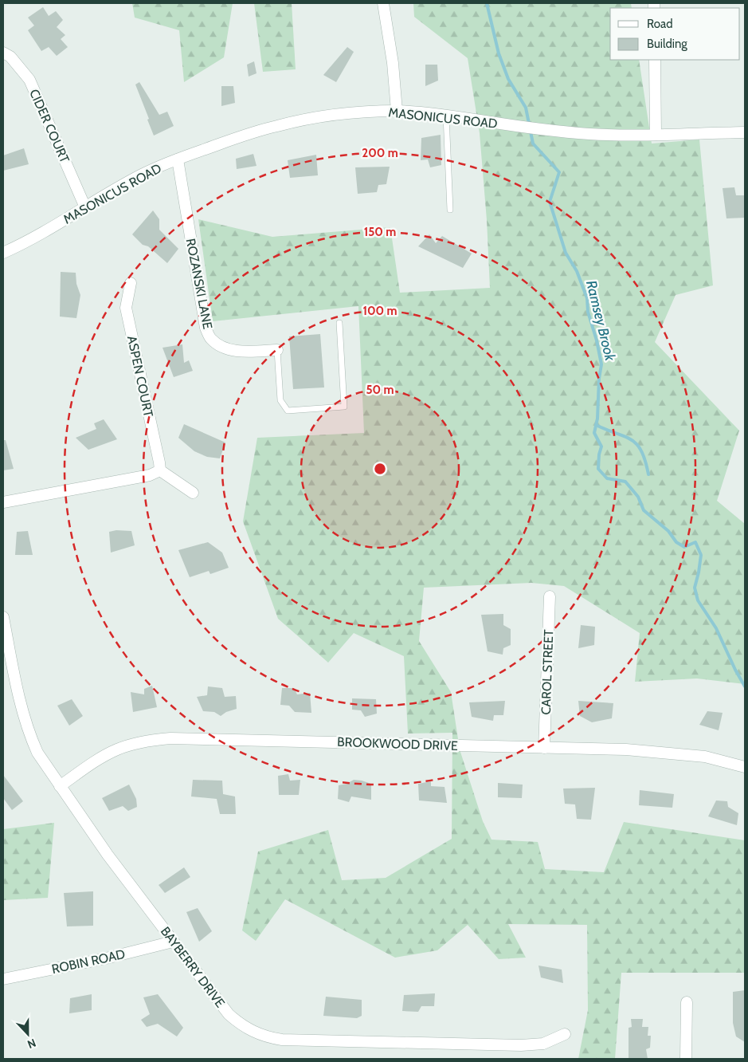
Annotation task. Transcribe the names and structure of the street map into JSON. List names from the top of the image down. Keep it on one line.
{"streets":{"street":["MASONICUS ROAD","CIDER COURT","ROZANSKI LANE","ASPEN COURT","CAROL STREET","BROOKWOOD DRIVE","ROBIN ROAD","BAYBERRY DRIVE"]},"crossings":[["MASONICUS ROAD","CIDER COURT"],["MASONICUS ROAD","ROZANSKI LANE"],["CAROL STREET","BROOKWOOD DRIVE"],["BROOKWOOD DRIVE","BAYBERRY DRIVE"],["ROBIN ROAD","BAYBERRY DRIVE"]],"water":["Ramsey Brook"],"legend":["Road","Building"],"north":"bottom","rings":["200 m","150 m","100 m","50 m"]}
